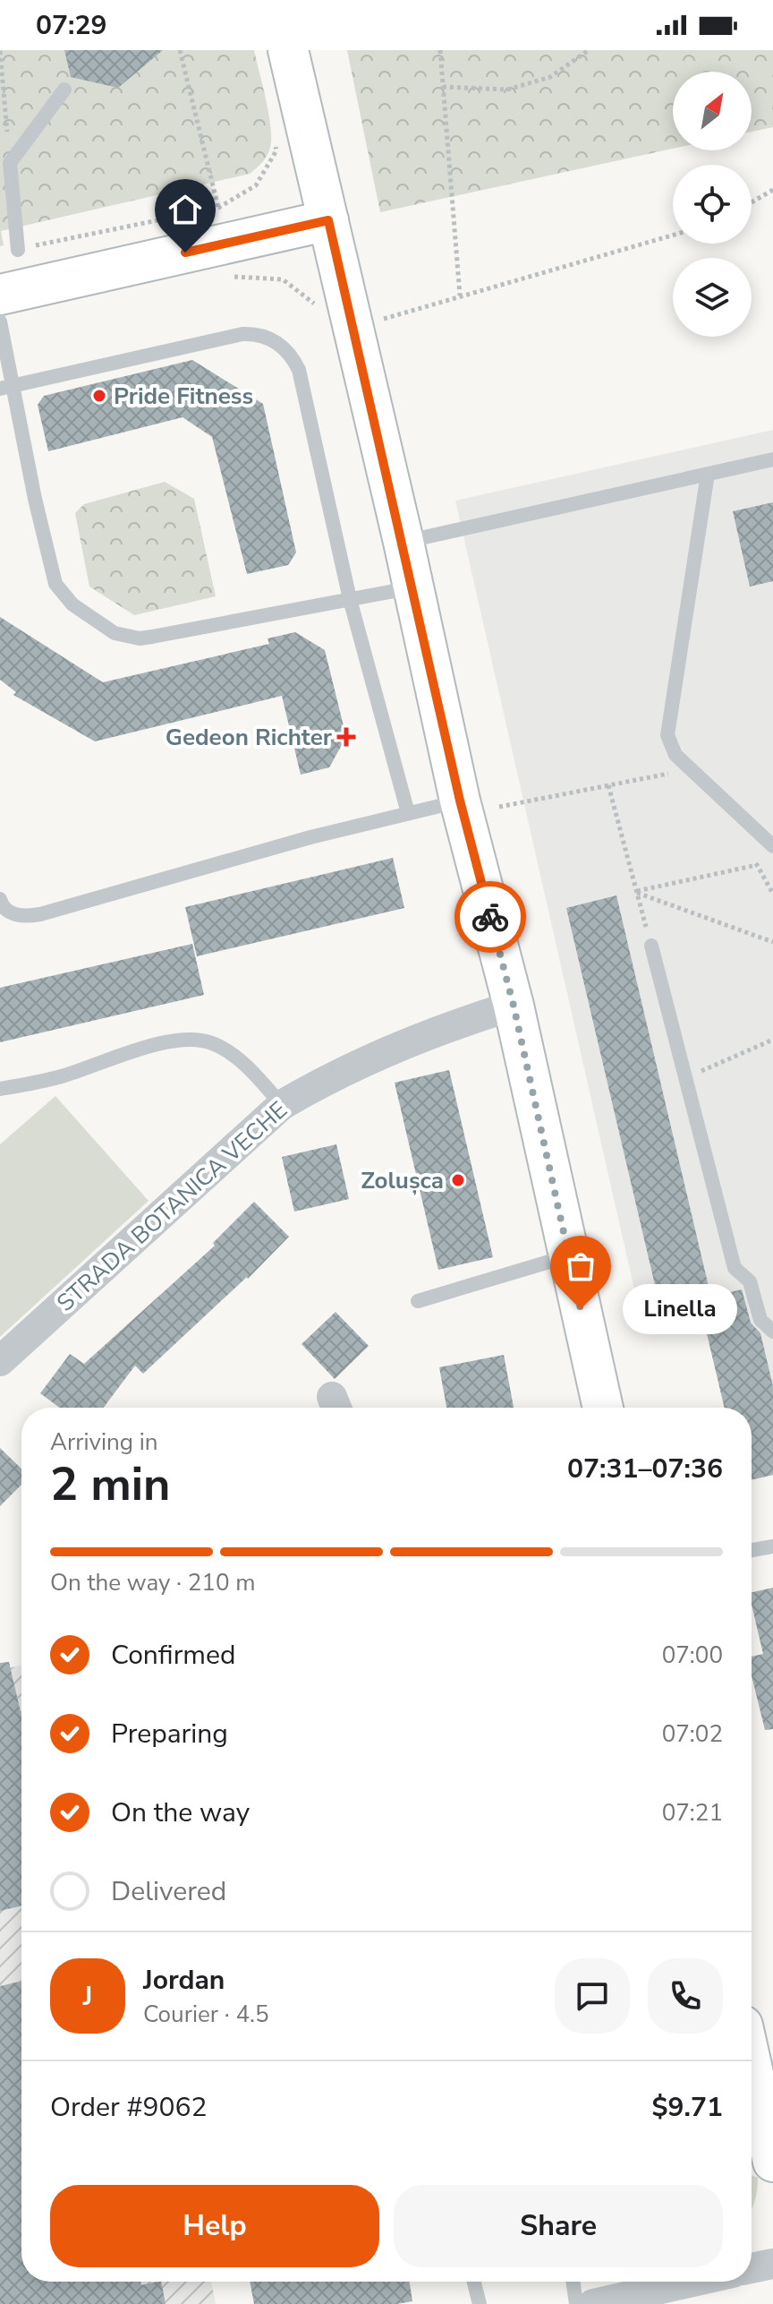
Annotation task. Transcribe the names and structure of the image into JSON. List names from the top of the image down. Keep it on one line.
{"streets":{"street":["STRADA BOTANICA VECHE"]},"places":{"other":["Pride Fitness","Zolușca","Linella"],"health":["Gedeon Richter"]},"north":"top right","page":{"status":"07:29","bubble":"Linella","heading":["2 min","Arriving in","07:31–07:36"],"panel":["Jordan","Courier · 4.5","Order #9062","$9.71"],"bar":"On the way · 210 m","list":[["Confirmed","07:00"],["Preparing","07:02"],["On the way","07:21"],"Delivered"],"round":"J","buttons":["Help","Share"]}}
